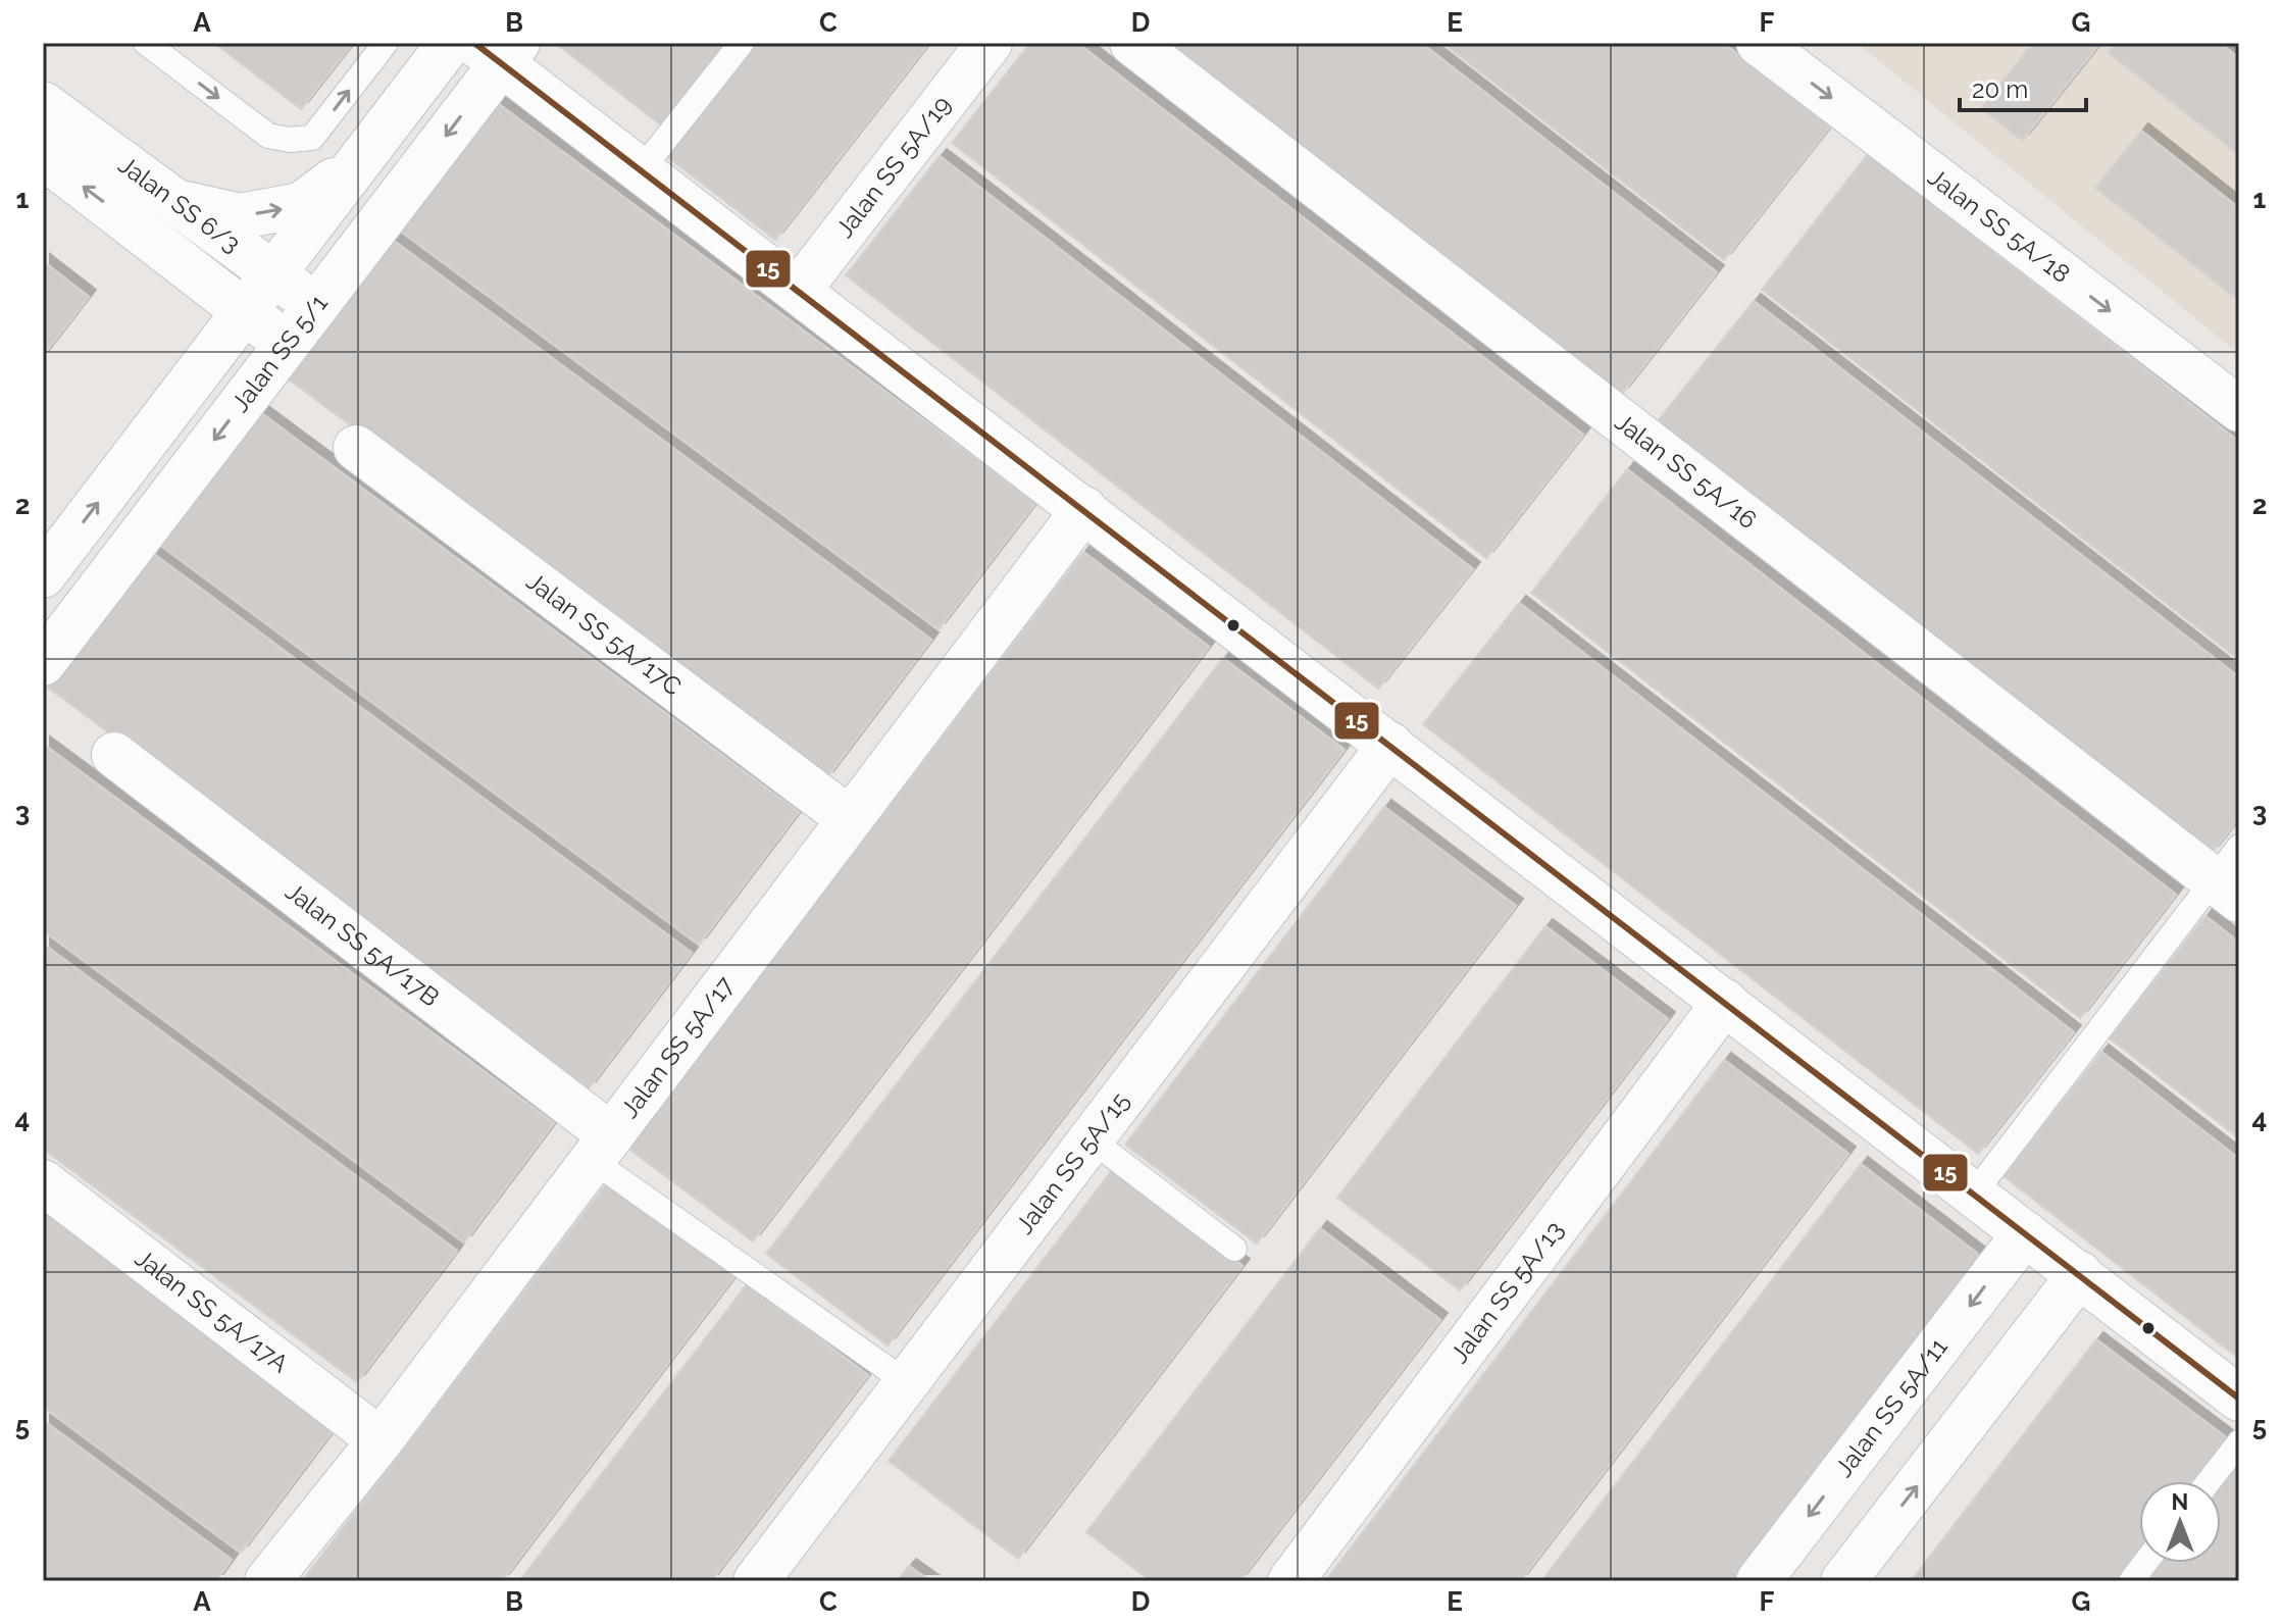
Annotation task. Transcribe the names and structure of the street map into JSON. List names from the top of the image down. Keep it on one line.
{"streets":{"street":["Jalan SS 5A/19","Jalan SS 6/3","Jalan SS 5A/18","Jalan SS 5/1","Jalan SS 5A/16","Jalan SS 5A/17C","Jalan SS 5A/17B","Jalan SS 5A/17","Jalan SS 5A/15","Jalan SS 5A/13","Jalan SS 5A/17A","Jalan SS 5A/11"]},"crossings":[["Jalan SS 6/3","Jalan SS 5/1"],["Jalan SS 5A/17C","Jalan SS 5A/17"],["Jalan SS 5A/17B","Jalan SS 5A/17"],["Jalan SS 5A/17","Jalan SS 5A/17A"]],"one_way":["Jalan SS 5A/18"],"lines":["transit line 15"],"scale_bar":"20 m","north":"top","grid":{"columns":["A","B","C","D","E","F","G"],"rows":["1","2","3","4","5"]}}
